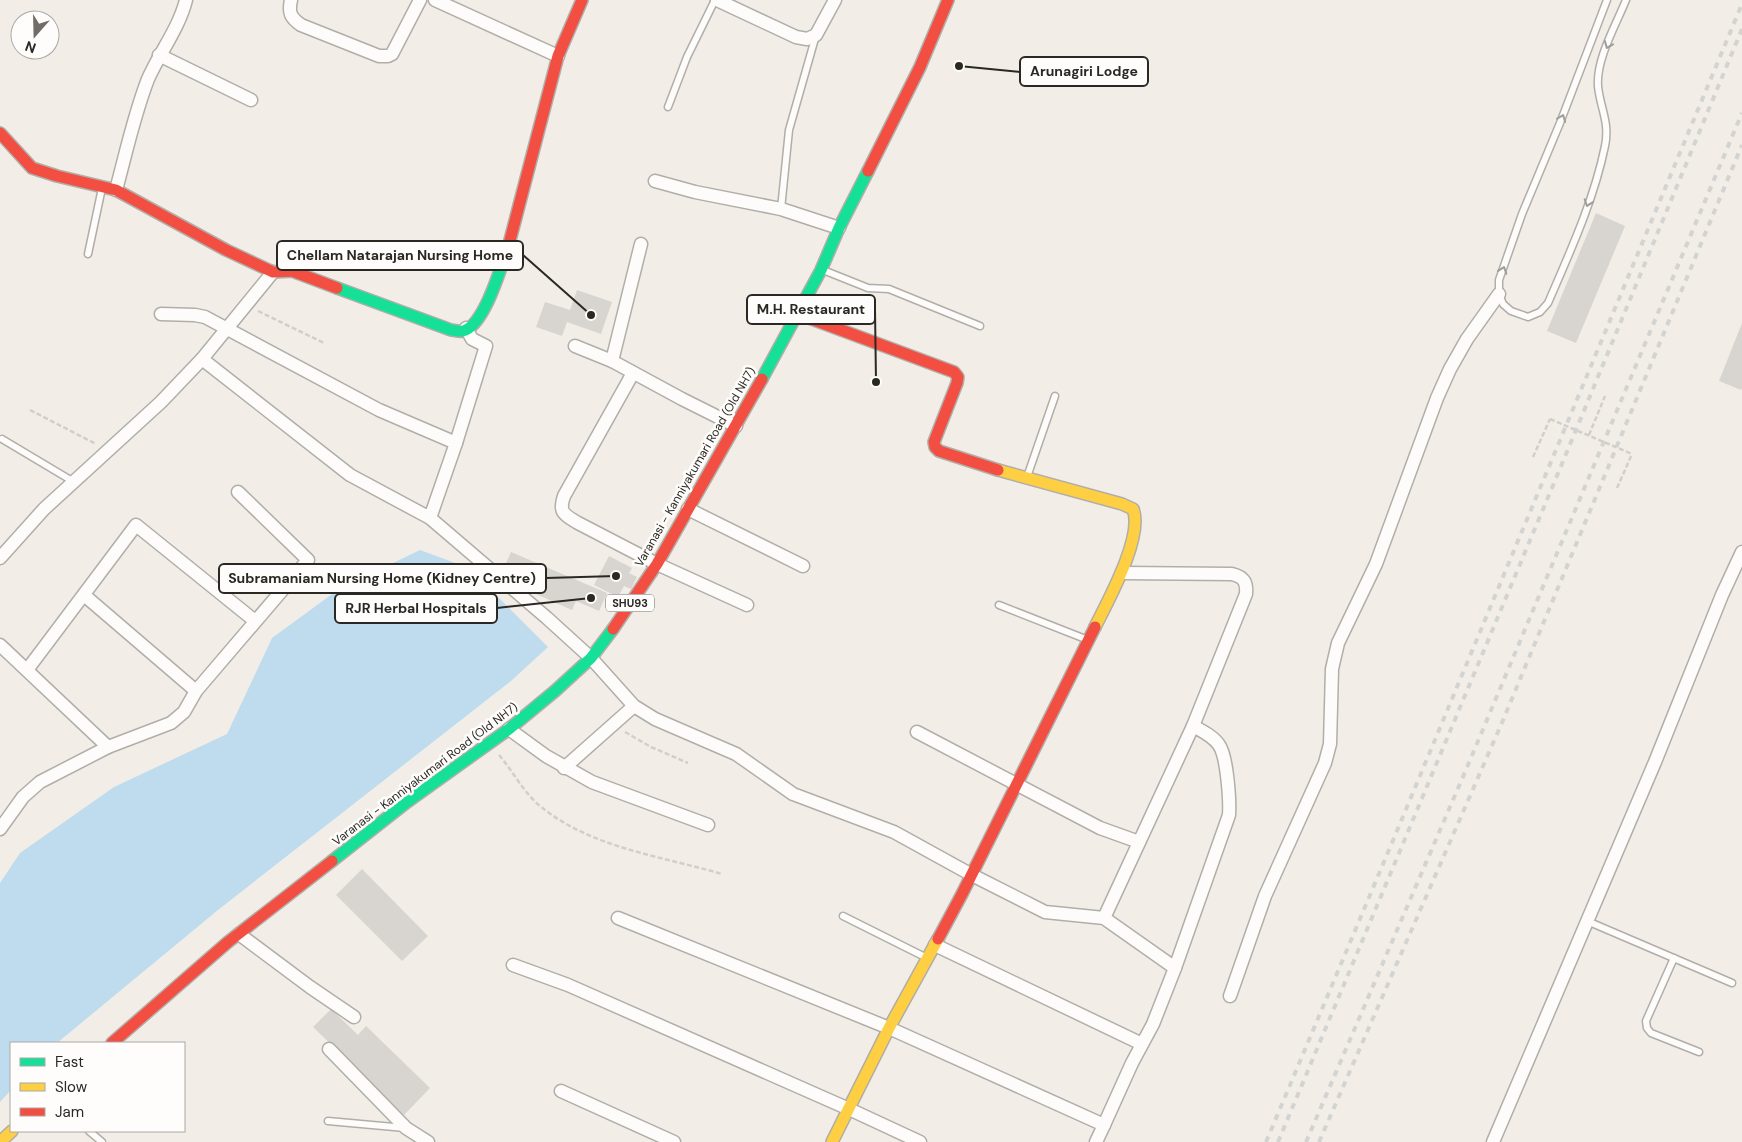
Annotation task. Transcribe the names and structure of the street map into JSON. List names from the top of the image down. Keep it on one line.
{"streets":{"street":["Varanasi - Kanniyakumari Road (Old NH7)","SHU93"]},"places":["Arunagiri Lodge","Chellam Natarajan Nursing Home","M.H. Restaurant","Subramaniam Nursing Home (Kidney Centre)","RJR Herbal Hospitals"],"legend":["Fast","Slow","Jam"],"north":"bottom"}
